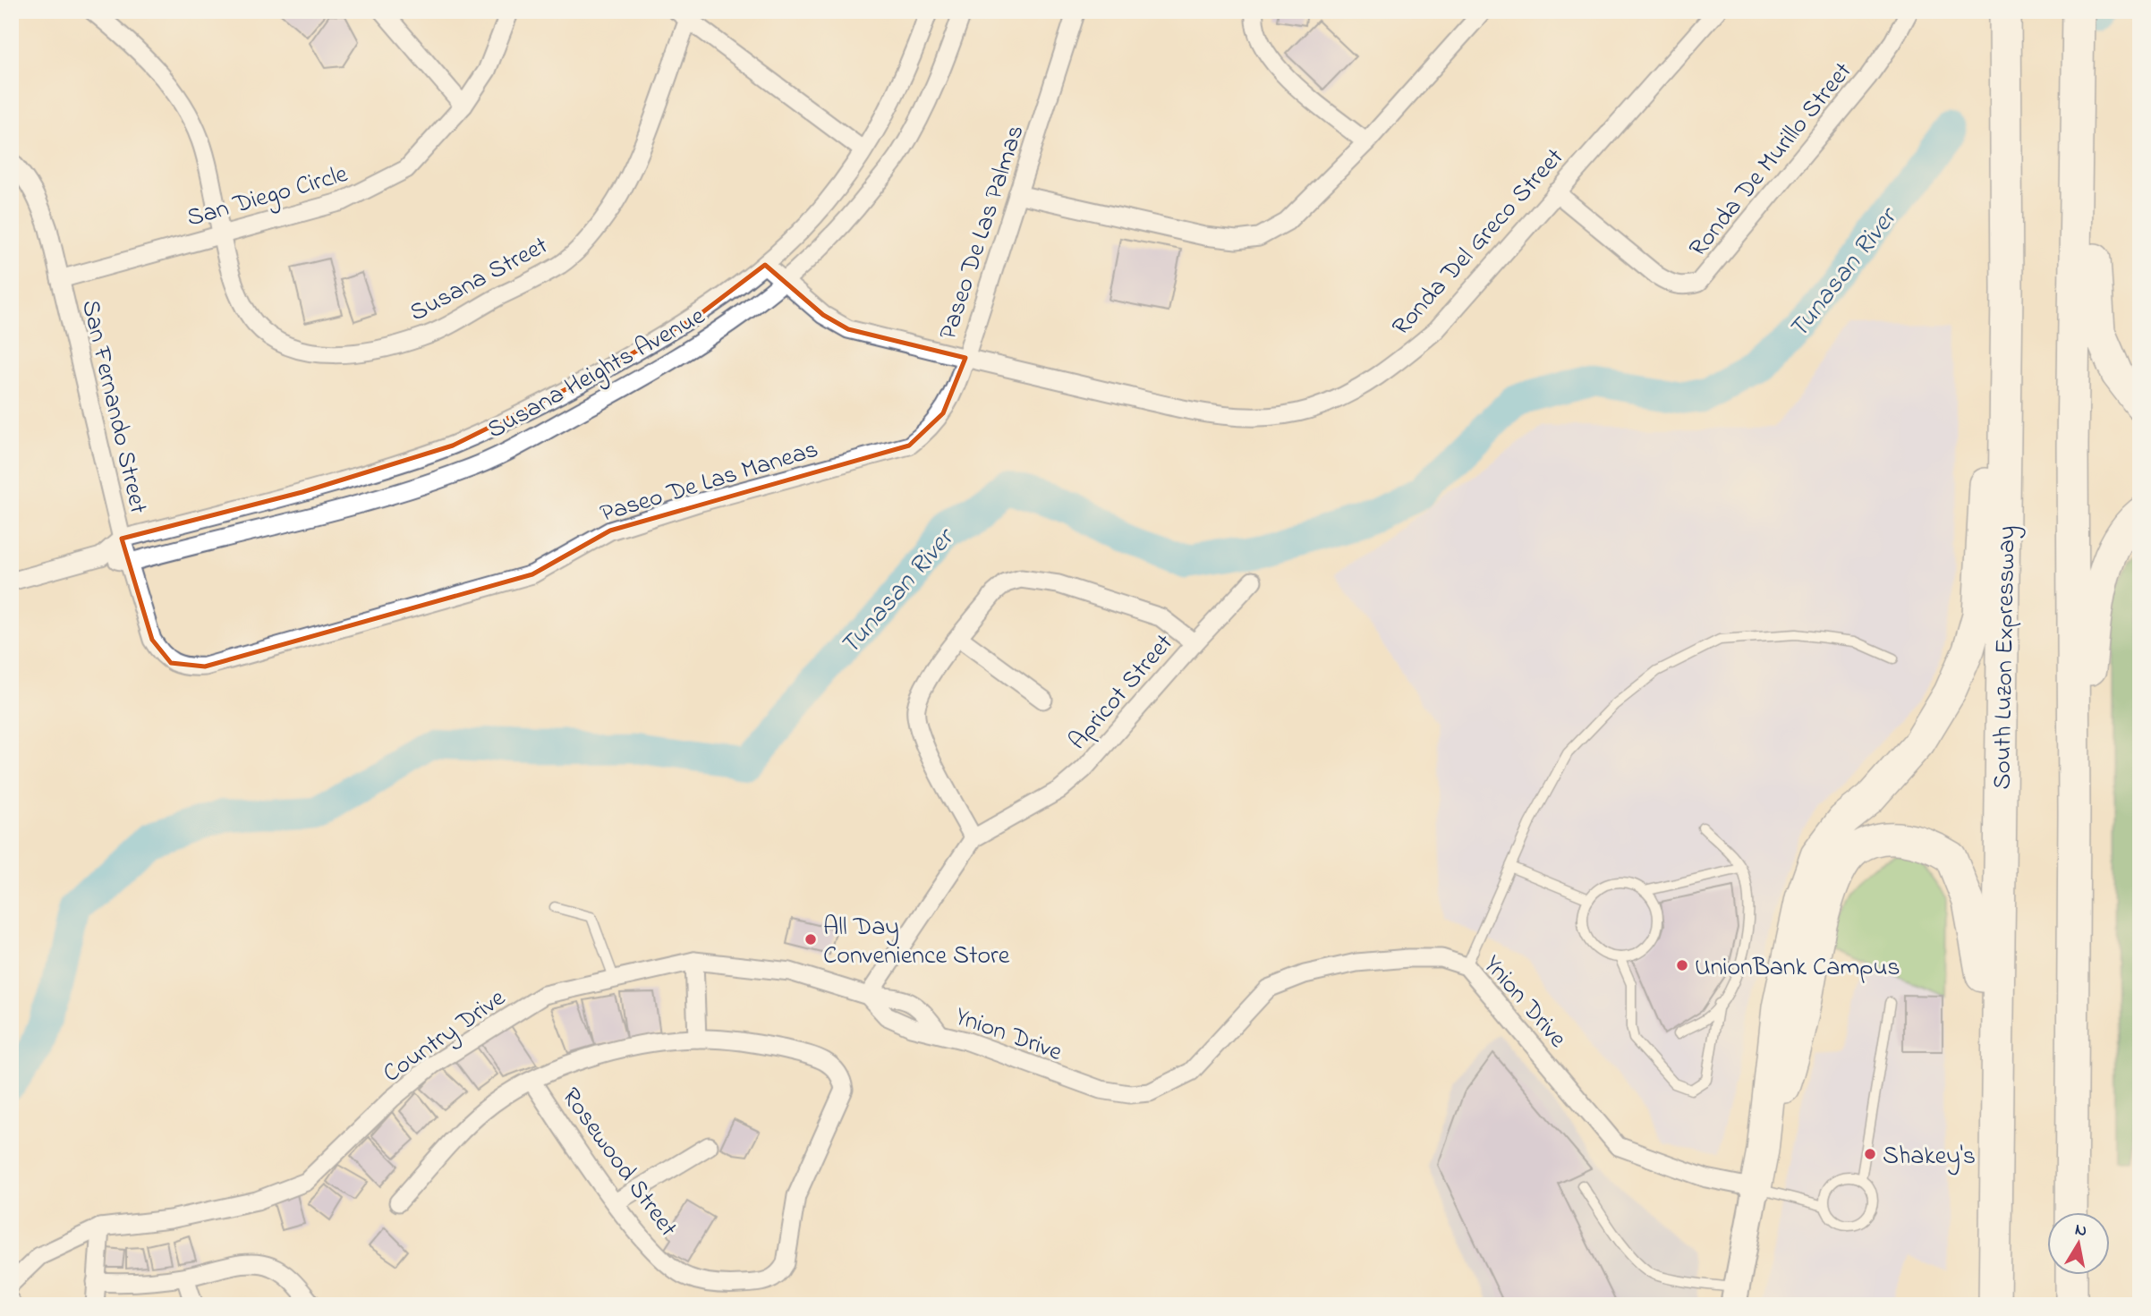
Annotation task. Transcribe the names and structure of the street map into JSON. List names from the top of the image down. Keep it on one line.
{"streets":{"highway":["South Luzon Expressway"],"street":["Ronda De Murillo Street","San Diego Circle","Paseo De Las Palmas","Ronda Del Greco Street","Susana Street","Susana Heights Avenue","San Fernando Street","Paseo De Las Maneas","Apricot Street","Ynion Drive","Country Drive","Rosewood Street"]},"crossings":[["Ronda De Murillo Street","Ronda Del Greco Street"],["San Diego Circle","Susana Street"],["San Diego Circle","San Fernando Street"],["Paseo De Las Palmas","Ronda Del Greco Street"],["Paseo De Las Palmas","Susana Heights Avenue"],["Paseo De Las Palmas","Paseo De Las Maneas"],["Ronda Del Greco Street","Paseo De Las Maneas"],["Susana Heights Avenue","San Fernando Street"],["San Fernando Street","Paseo De Las Maneas"],["Apricot Street","Country Drive"],["Ynion Drive","Country Drive"]],"water":["Tunasan River"],"places":["All Day Convenience Store","UnionBank Campus","Shakey's"],"north":"top"}
